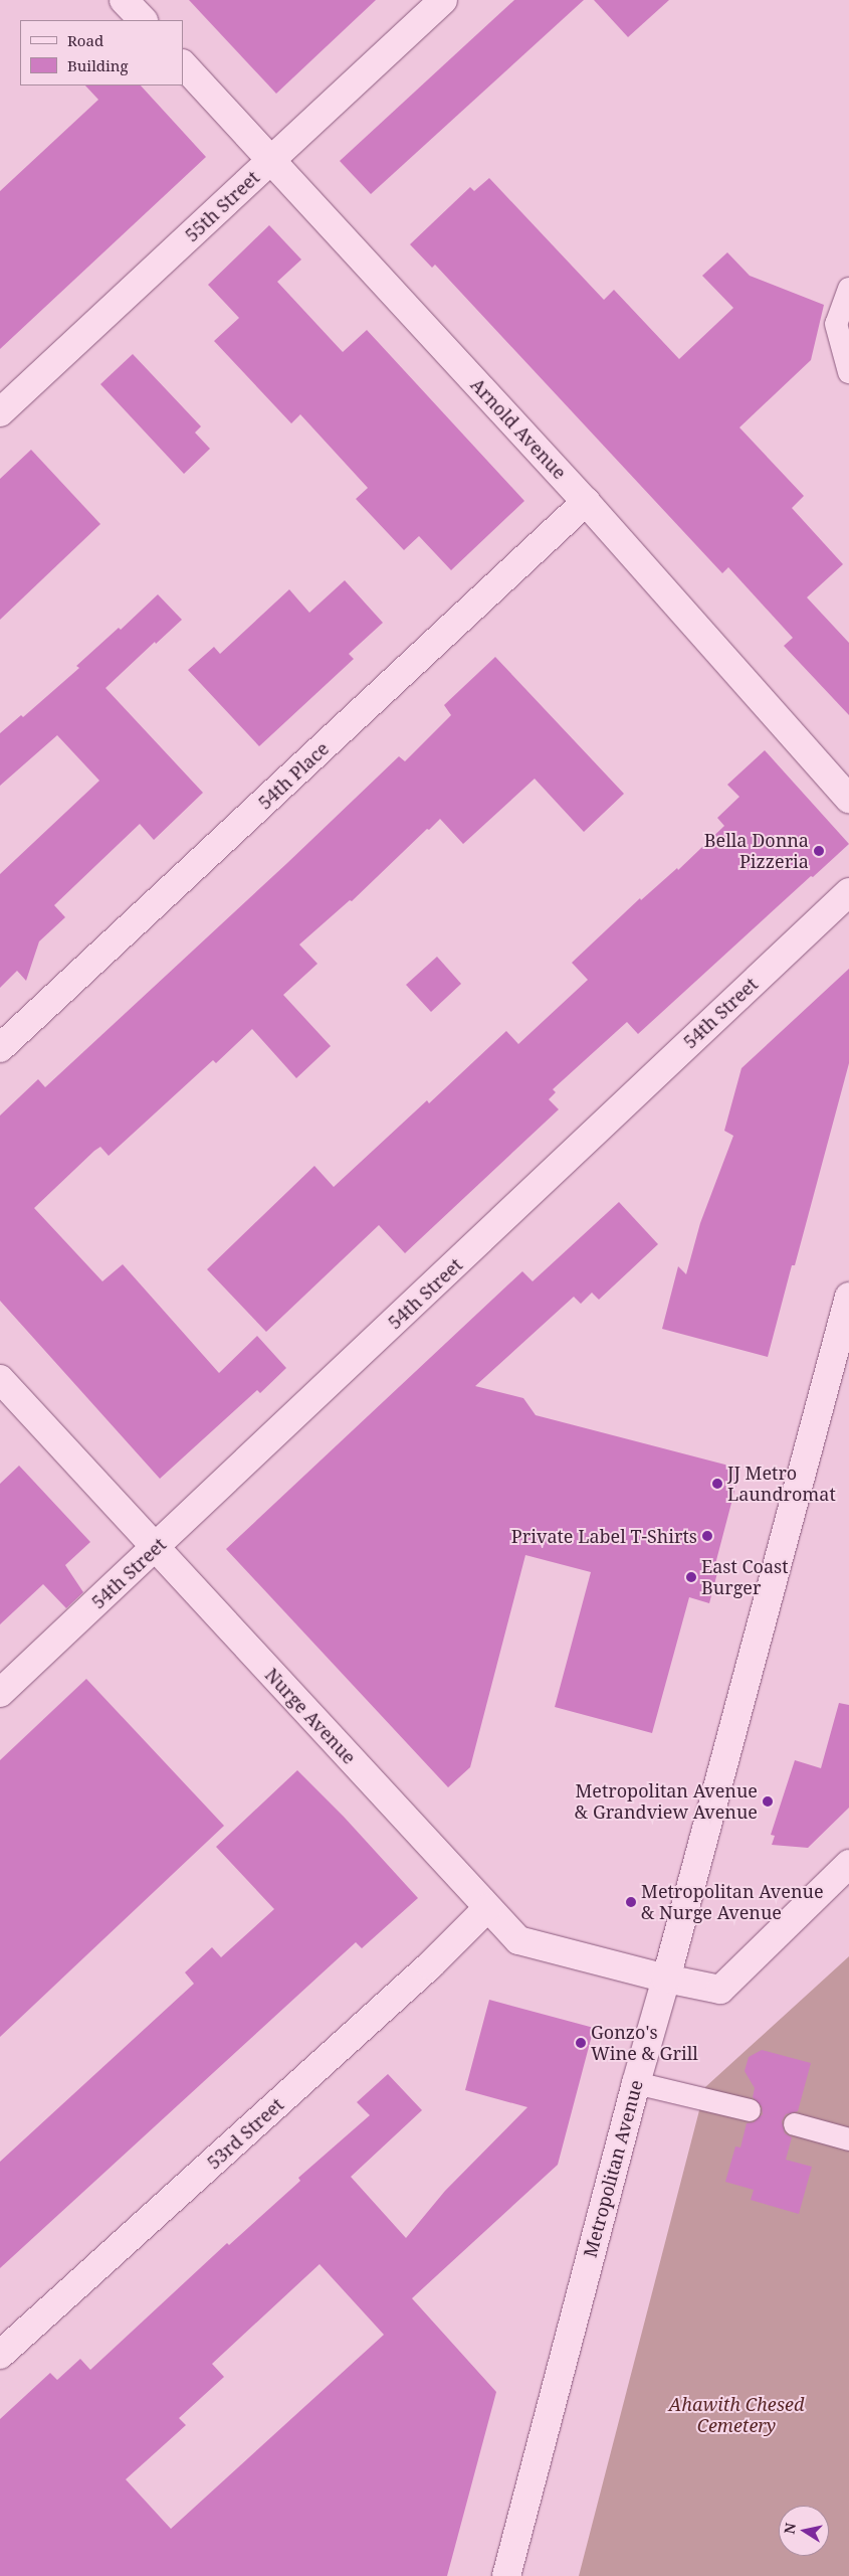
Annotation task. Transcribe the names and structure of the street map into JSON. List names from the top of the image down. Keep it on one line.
{"streets":{"street":["55th Street","Arnold Avenue","54th Place","54th Street","Nurge Avenue","53rd Street","Metropolitan Avenue"]},"crossings":[["55th Street","Arnold Avenue"],["Arnold Avenue","54th Place"],["54th Street","Nurge Avenue"],["Nurge Avenue","53rd Street"],["Nurge Avenue","Metropolitan Avenue"]],"parks":["Ahawith Chesed Cemetery"],"places":["Bella Donna Pizzeria","JJ Metro Laundromat","Private Label T-Shirts","East Coast Burger","Metropolitan Avenue & Grandview Avenue","Metropolitan Avenue & Nurge Avenue","Gonzo's Wine & Grill"],"legend":["Road","Building"],"north":"left"}
